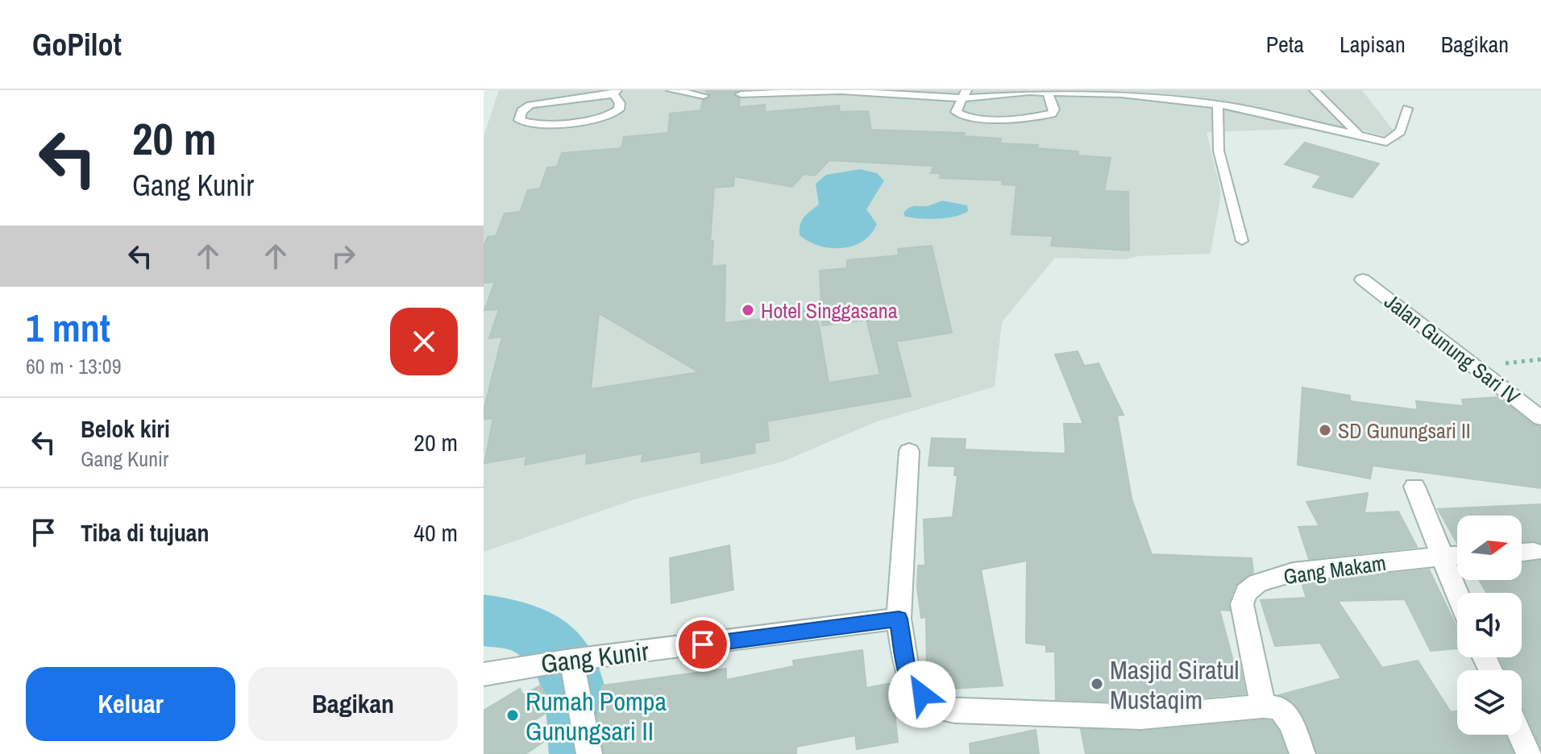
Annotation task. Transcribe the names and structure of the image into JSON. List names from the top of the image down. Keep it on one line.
{"streets":{"street":["Jalan Gunung Sari IV","Gang Makam","Gang Kunir"]},"places":["Hotel Singgasana","SD Gunungsari II","Masjid Siratul Mustaqim","Rumah Pompa Gunungsari II"],"north":"right","page":{"header":"GoPilot","nav":["Peta","Lapisan","Bagikan"],"turn":["20 m","Gang Kunir"],"heading":["1 mnt","60 m · 13:09"],"list":[{"name":"Belok kiri","note":"Gang Kunir","value":"20 m"},{"name":"Tiba di tujuan","value":"40 m"}],"buttons":["Keluar","Bagikan"]}}
